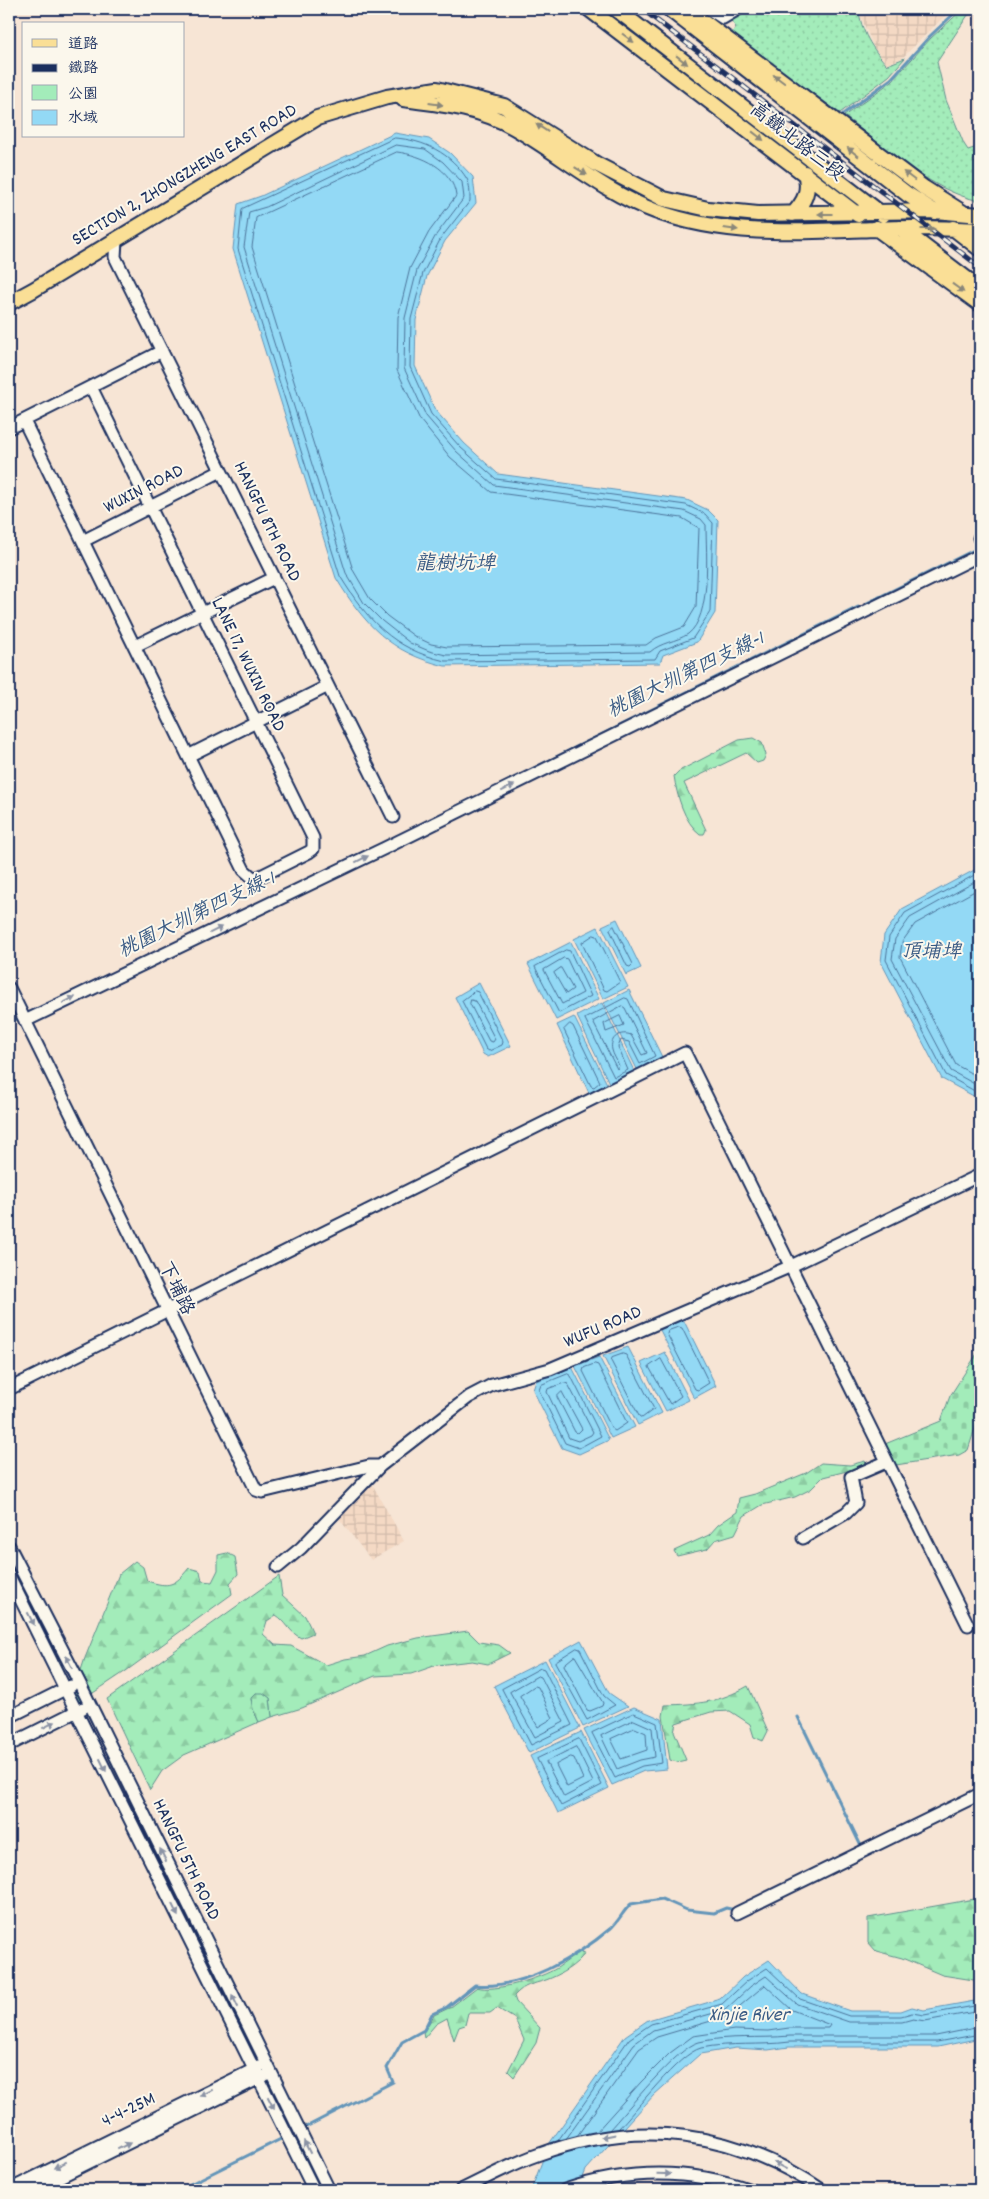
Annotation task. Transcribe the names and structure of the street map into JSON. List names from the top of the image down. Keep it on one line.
{"streets":{"main road":["高鐵北路三段","SECTION 2, ZHONGZHENG EAST ROAD"],"street":["WUXIN ROAD","HANGFU 8TH ROAD","LANE 17, WUXIN ROAD","下埔路","WUFU ROAD","HANGFU 5TH ROAD","4-4-25M"]},"crossings":[["高鐵北路三段","SECTION 2, ZHONGZHENG EAST ROAD"],["SECTION 2, ZHONGZHENG EAST ROAD","HANGFU 8TH ROAD"],["WUXIN ROAD","HANGFU 8TH ROAD"],["WUXIN ROAD","LANE 17, WUXIN ROAD"],["下埔路","WUFU ROAD"],["HANGFU 5TH ROAD","4-4-25M"]],"water":["龍樹坑埤","桃園大圳第四支線-1","頂埔埤","Xinjie River"],"legend":["道路","鐵路","公園","水域"]}
